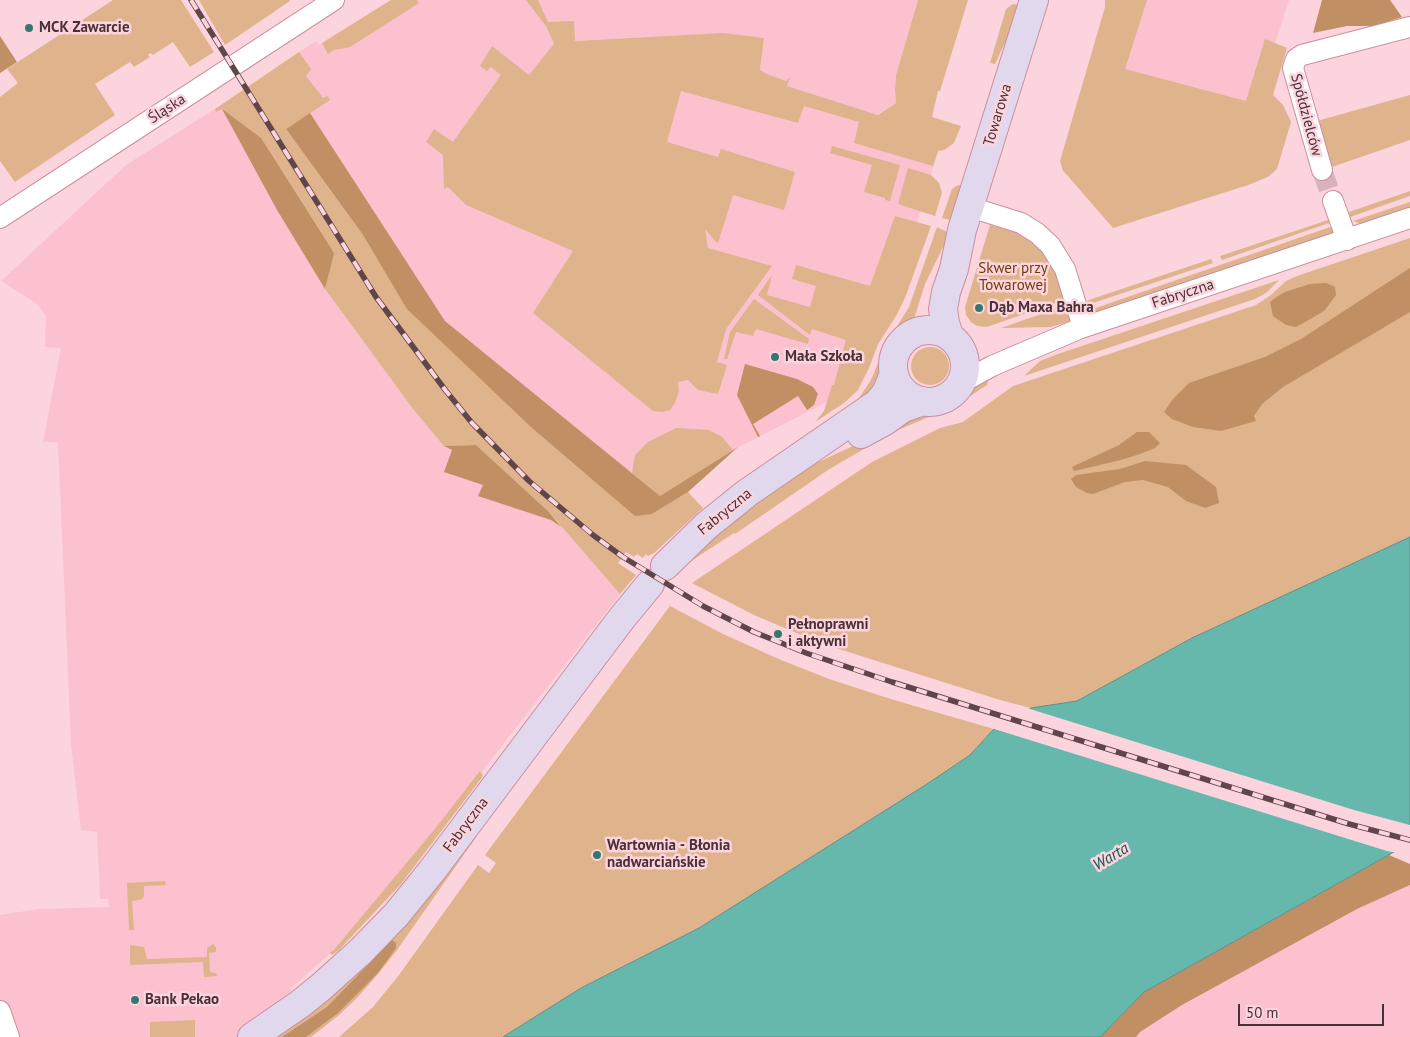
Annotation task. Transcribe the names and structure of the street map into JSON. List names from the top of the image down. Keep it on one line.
{"streets":{"street":["Śląska","Towarowa","Spółdzielców","Fabryczna"]},"crossings":[["Towarowa","Fabryczna"]],"water":["Warta"],"parks":["Skwer przy Towarowej"],"places":["MCK Zawarcie","Dąb Maxa Bahra","Mała Szkoła","Pełnoprawni i aktywni","Wartownia - Błonia nadwarciańskie","Bank Pekao"],"scale_bar":"50 m"}
